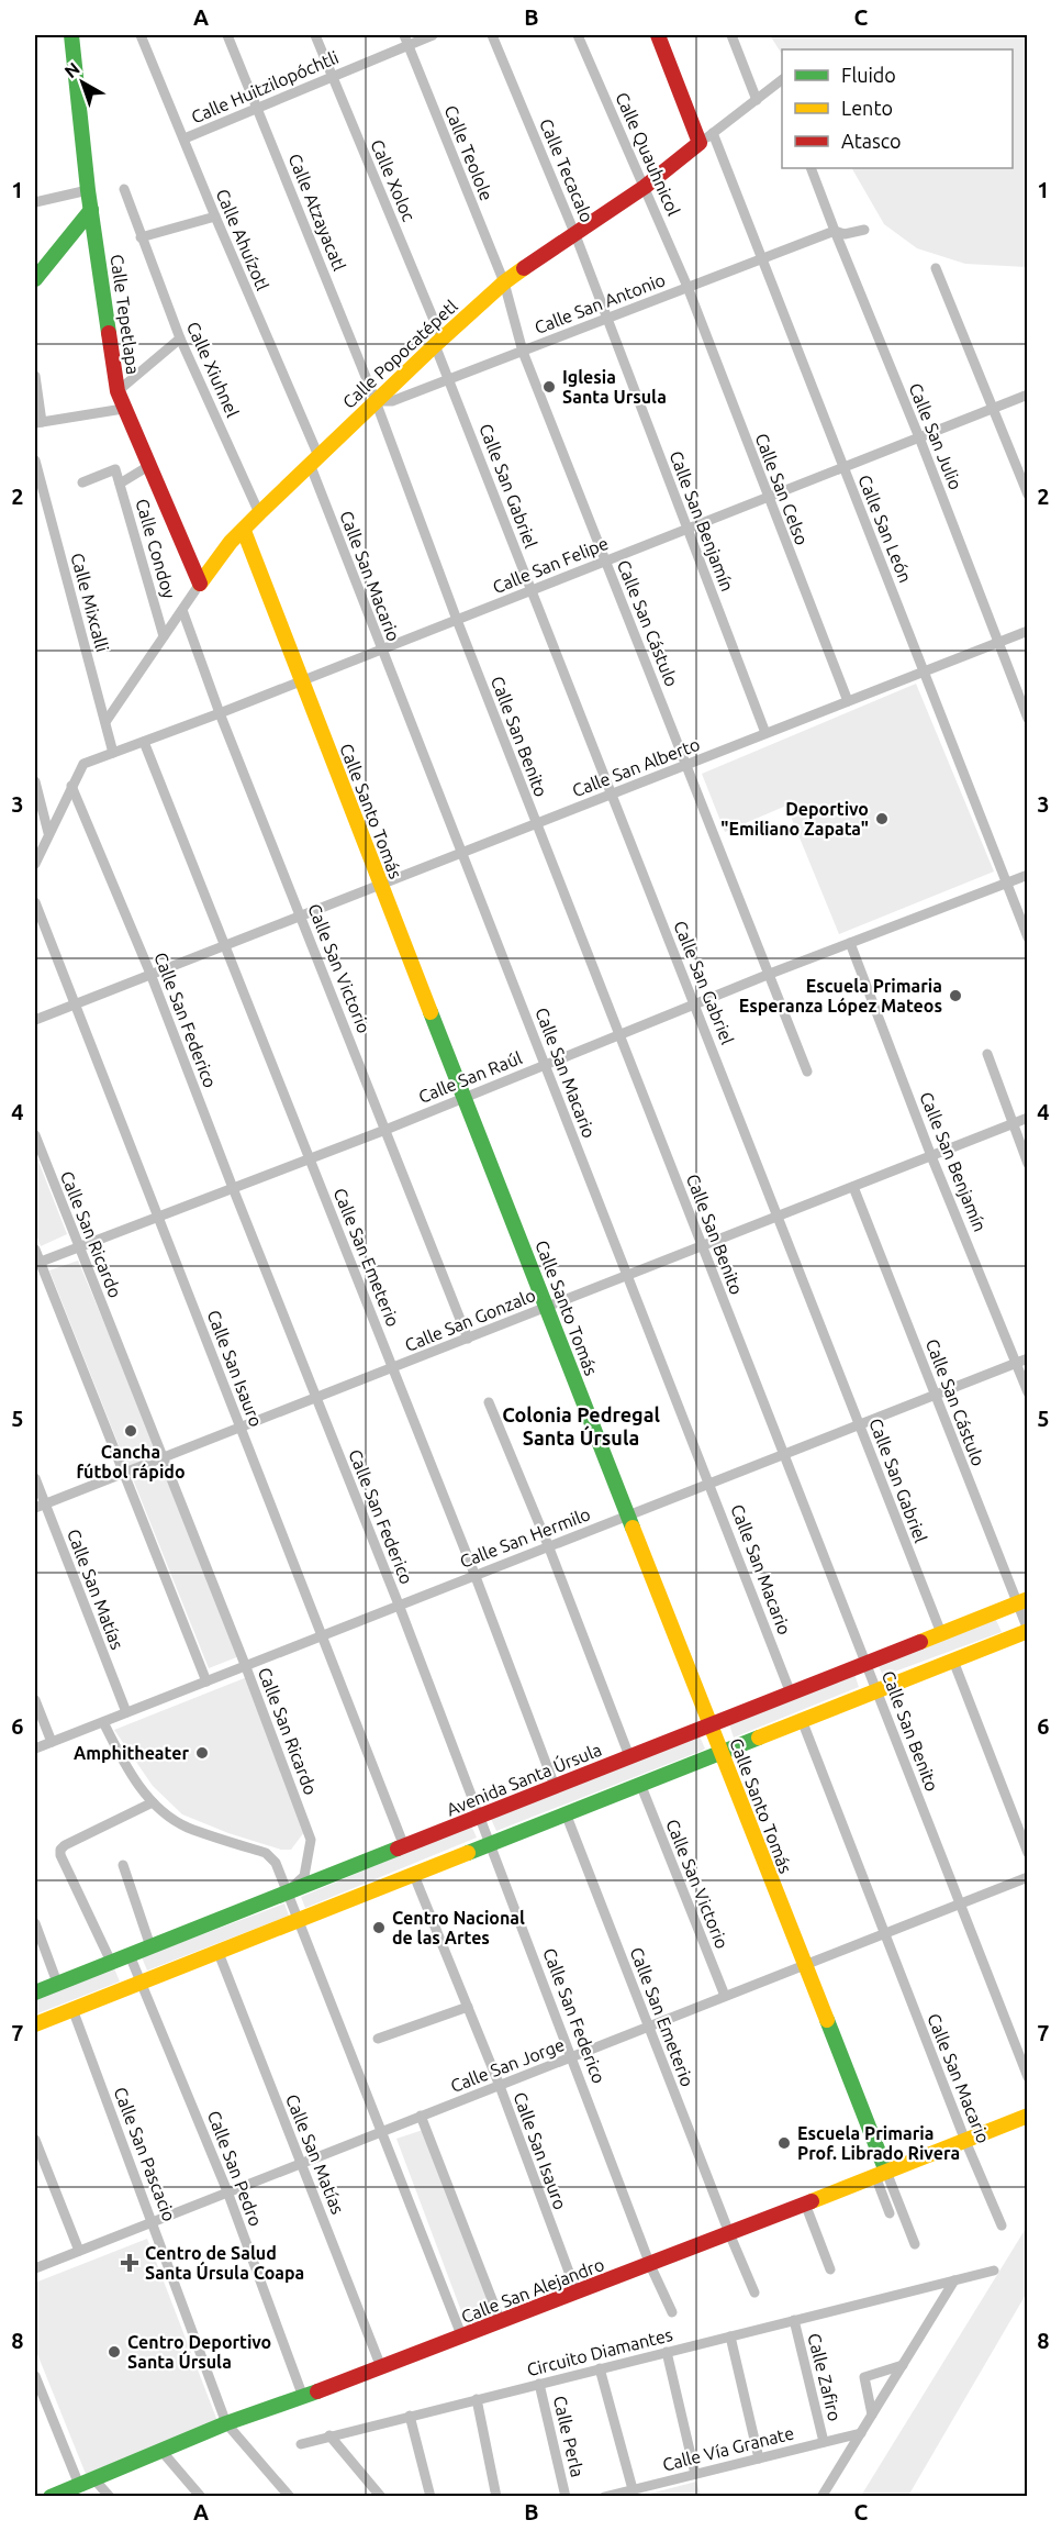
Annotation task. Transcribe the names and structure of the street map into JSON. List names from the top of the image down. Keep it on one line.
{"streets":{"street":["Calle Huitzilopóchtli","Calle Teolole","Calle Quauhnicol","Calle Tecacalo","Calle Xoloc","Calle Atzayacatl","Calle Ahuízotl","Calle San Antonio","Calle Tepetlapa","Calle Popocatépetl","Calle Xiuhnel","Calle San Julio","Calle San Gabriel","Calle San Celso","Calle San Benjamín","Calle San León","Calle Condoy","Calle San Felipe","Calle San Macario","Calle Mixcalli","Calle San Cástulo","Calle San Benito","Calle San Alberto","Calle Santo Tomás","Calle San Victorio","Calle San Federico","Calle San Raúl","Calle San Ricardo","Calle San Emeterio","Calle San Gonzalo","Calle San Isauro","Calle San Hermilo","Calle San Matías","Avenida Santa Úrsula","Calle San Jorge","Calle San Pascacio","Calle San Pedro","Calle San Alejandro","Circuito Diamantes","Calle Zafiro","Calle Perla","Calle Vía Granate"]},"crossings":[["Calle Huitzilopóchtli","Calle Teolole"],["Calle Huitzilopóchtli","Calle Xoloc"],["Calle Huitzilopóchtli","Calle Atzayacatl"],["Calle Huitzilopóchtli","Calle Ahuízotl"],["Calle Teolole","Calle Popocatépetl"],["Calle Teolole","Calle San Cástulo"],["Calle Quauhnicol","Calle San Antonio"],["Calle Quauhnicol","Calle Popocatépetl"],["Calle Quauhnicol","Calle San Celso"],["Calle Tecacalo","Calle San Antonio"],["Calle Tecacalo","Calle Popocatépetl"],["Calle Tecacalo","Calle San Benjamín"],["Calle Xoloc","Calle Popocatépetl"],["Calle Xoloc","Calle San Gabriel"],["Calle Atzayacatl","Calle San Antonio"],["Calle Atzayacatl","Calle Popocatépetl"],["Calle Atzayacatl","Calle San Benito"],["Calle Ahuízotl","Calle Popocatépetl"],["Calle Ahuízotl","Calle San Macario"],["Calle San Antonio","Calle Popocatépetl"],["Calle San Antonio","Calle San Julio"],["Calle San Antonio","Calle San Gabriel"],["Calle San Antonio","Calle San Celso"],["Calle San Antonio","Calle San Benjamín"],["Calle San Antonio","Calle San León"],["Calle San Antonio","Calle San Cástulo"],["Calle San Antonio","Calle San Benito"],["Calle Tepetlapa","Calle Popocatépetl"],["Calle Popocatépetl","Calle Xiuhnel"],["Calle Popocatépetl","Calle San Gabriel"],["Calle Popocatépetl","Calle San León"],["Calle Popocatépetl","Calle Condoy"],["Calle Popocatépetl","Calle San Macario"],["Calle Popocatépetl","Calle Mixcalli"],["Calle Popocatépetl","Calle San Cástulo"],["Calle Popocatépetl","Calle San Benito"],["Calle Popocatépetl","Calle Santo Tomás"],["Calle Popocatépetl","Calle San Victorio"],["Calle San Julio","Calle San Felipe"],["Calle San Julio","Calle San Alberto"],["Calle San Gabriel","Calle San Felipe"],["Calle San Gabriel","Calle San Alberto"],["Calle San Gabriel","Calle San Raúl"],["Calle San Gabriel","Calle San Gonzalo"],["Calle San Gabriel","Calle San Hermilo"],["Calle San Gabriel","Avenida Santa Úrsula"],["Calle San Celso","Calle San Felipe"],["Calle San Celso","Calle San Alberto"],["Calle San Benjamín","Calle San Felipe"],["Calle San Benjamín","Calle San Alberto"],["Calle San Benjamín","Calle San Raúl"],["Calle San Benjamín","Calle San Gonzalo"],["Calle San Benjamín","Calle San Hermilo"],["Calle San León","Calle San Felipe"],["Calle San León","Calle San Alberto"],["Calle San León","Calle San Raúl"],["Calle San Felipe","Calle San Macario"],["Calle San Felipe","Calle Mixcalli"],["Calle San Felipe","Calle San Cástulo"],["Calle San Felipe","Calle San Benito"],["Calle San Felipe","Calle Santo Tomás"],["Calle San Felipe","Calle San Victorio"],["Calle San Felipe","Calle San Federico"],["Calle San Felipe","Calle San Emeterio"],["Calle San Macario","Calle San Alberto"],["Calle San Macario","Calle San Raúl"],["Calle San Macario","Calle San Gonzalo"],["Calle San Macario","Calle San Hermilo"],["Calle San Macario","Avenida Santa Úrsula"],["Calle San Macario","Calle San Jorge"],["Calle San Macario","Calle San Alejandro"],["Calle San Cástulo","Calle San Alberto"],["Calle San Cástulo","Calle San Raúl"],["Calle San Cástulo","Calle San Gonzalo"],["Calle San Cástulo","Calle San Hermilo"],["Calle San Cástulo","Avenida Santa Úrsula"],["Calle San Benito","Calle San Alberto"],["Calle San Benito","Calle San Raúl"],["Calle San Benito","Calle San Gonzalo"],["Calle San Benito","Calle San Hermilo"],["Calle San Benito","Avenida Santa Úrsula"],["Calle San Benito","Calle San Jorge"],["Calle San Alberto","Calle Santo Tomás"],["Calle San Alberto","Calle San Victorio"],["Calle San Alberto","Calle San Federico"],["Calle San Alberto","Calle San Emeterio"],["Calle San Alberto","Calle San Isauro"],["Calle Santo Tomás","Calle San Raúl"],["Calle Santo Tomás","Calle San Gonzalo"],["Calle Santo Tomás","Calle San Hermilo"],["Calle Santo Tomás","Avenida Santa Úrsula"],["Calle Santo Tomás","Calle San Jorge"],["Calle Santo Tomás","Calle San Alejandro"],["Calle San Victorio","Calle San Raúl"],["Calle San Victorio","Calle San Gonzalo"],["Calle San Victorio","Calle San Jorge"],["Calle San Federico","Calle San Raúl"],["Calle San Federico","Calle San Gonzalo"],["Calle San Federico","Calle San Hermilo"],["Calle San Federico","Avenida Santa Úrsula"],["Calle San Federico","Calle San Jorge"],["Calle San Federico","Calle San Alejandro"],["Calle San Raúl","Calle San Ricardo"],["Calle San Raúl","Calle San Emeterio"],["Calle San Raúl","Calle San Isauro"],["Calle San Ricardo","Calle San Gonzalo"],["Calle San Ricardo","Calle San Hermilo"],["Calle San Ricardo","Avenida Santa Úrsula"],["Calle San Emeterio","Calle San Gonzalo"],["Calle San Emeterio","Calle San Hermilo"],["Calle San Emeterio","Avenida Santa Úrsula"],["Calle San Emeterio","Calle San Jorge"],["Calle San Emeterio","Calle San Alejandro"],["Calle San Gonzalo","Calle San Isauro"],["Calle San Gonzalo","Calle San Matías"],["Calle San Isauro","Calle San Hermilo"],["Calle San Isauro","Avenida Santa Úrsula"],["Calle San Isauro","Calle San Jorge"],["Calle San Isauro","Calle San Alejandro"],["Calle San Hermilo","Calle San Matías"],["Calle San Matías","Calle San Jorge"],["Calle San Matías","Calle San Alejandro"],["Avenida Santa Úrsula","Calle San Pedro"],["Calle San Jorge","Calle San Pascacio"],["Calle San Jorge","Calle San Pedro"],["Calle San Pascacio","Calle San Alejandro"],["Calle San Pedro","Calle San Alejandro"],["Circuito Diamantes","Calle Zafiro"],["Circuito Diamantes","Calle Perla"],["Calle Zafiro","Calle Vía Granate"]],"districts":["Colonia Pedregal Santa Úrsula"],"places":{"other":["Iglesia Santa Ursula","Deportivo \"Emiliano Zapata\"","Escuela Primaria Esperanza López Mateos","Cancha fútbol rápido","Amphitheater","Centro Nacional de las Artes","Escuela Primaria Prof. Librado Rivera","Centro Deportivo Santa Úrsula"],"health":["Centro de Salud Santa Úrsula Coapa"]},"legend":["Fluido","Lento","Atasco"],"north":"top left","grid":{"columns":["A","B","C"],"rows":["1","2","3","4","5","6","7","8"]}}
